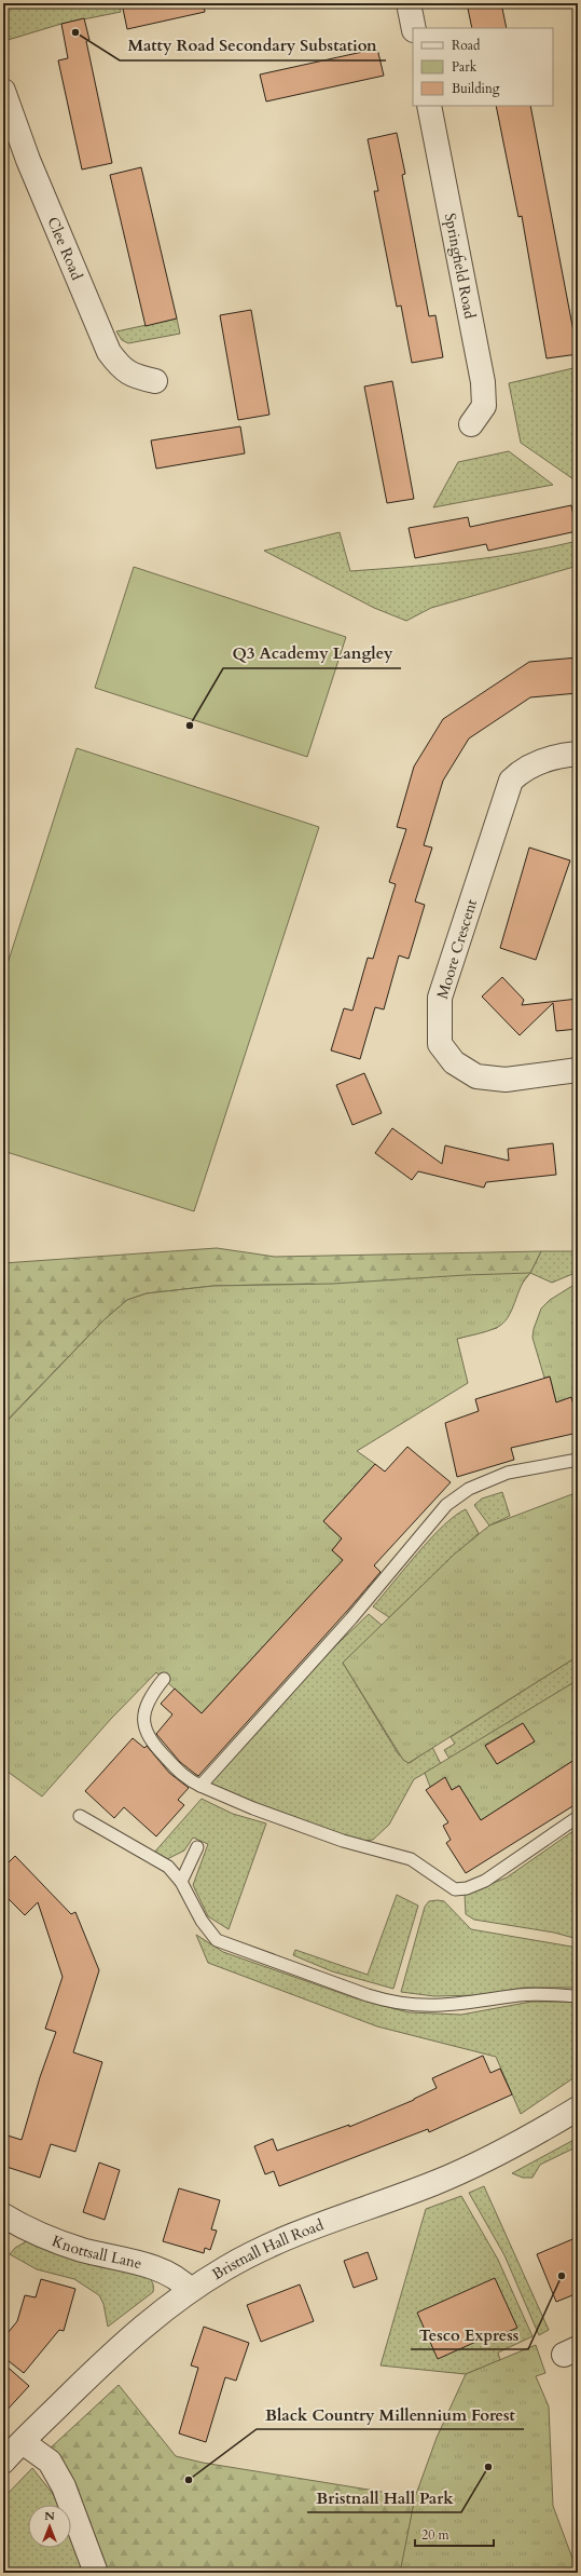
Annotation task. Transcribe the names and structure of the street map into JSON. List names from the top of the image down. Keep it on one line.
{"streets":{"street":["Clee Road","Springfield Road","Moore Crescent","Bristnall Hall Road","Knottsall Lane"]},"crossings":[["Bristnall Hall Road","Knottsall Lane"]],"places":["Matty Road Secondary Substation","Q3 Academy Langley","Tesco Express","Bristnall Hall Park","Black Country Millennium Forest"],"legend":["Road","Park","Building"],"scale_bar":"20 m","north":"top"}
